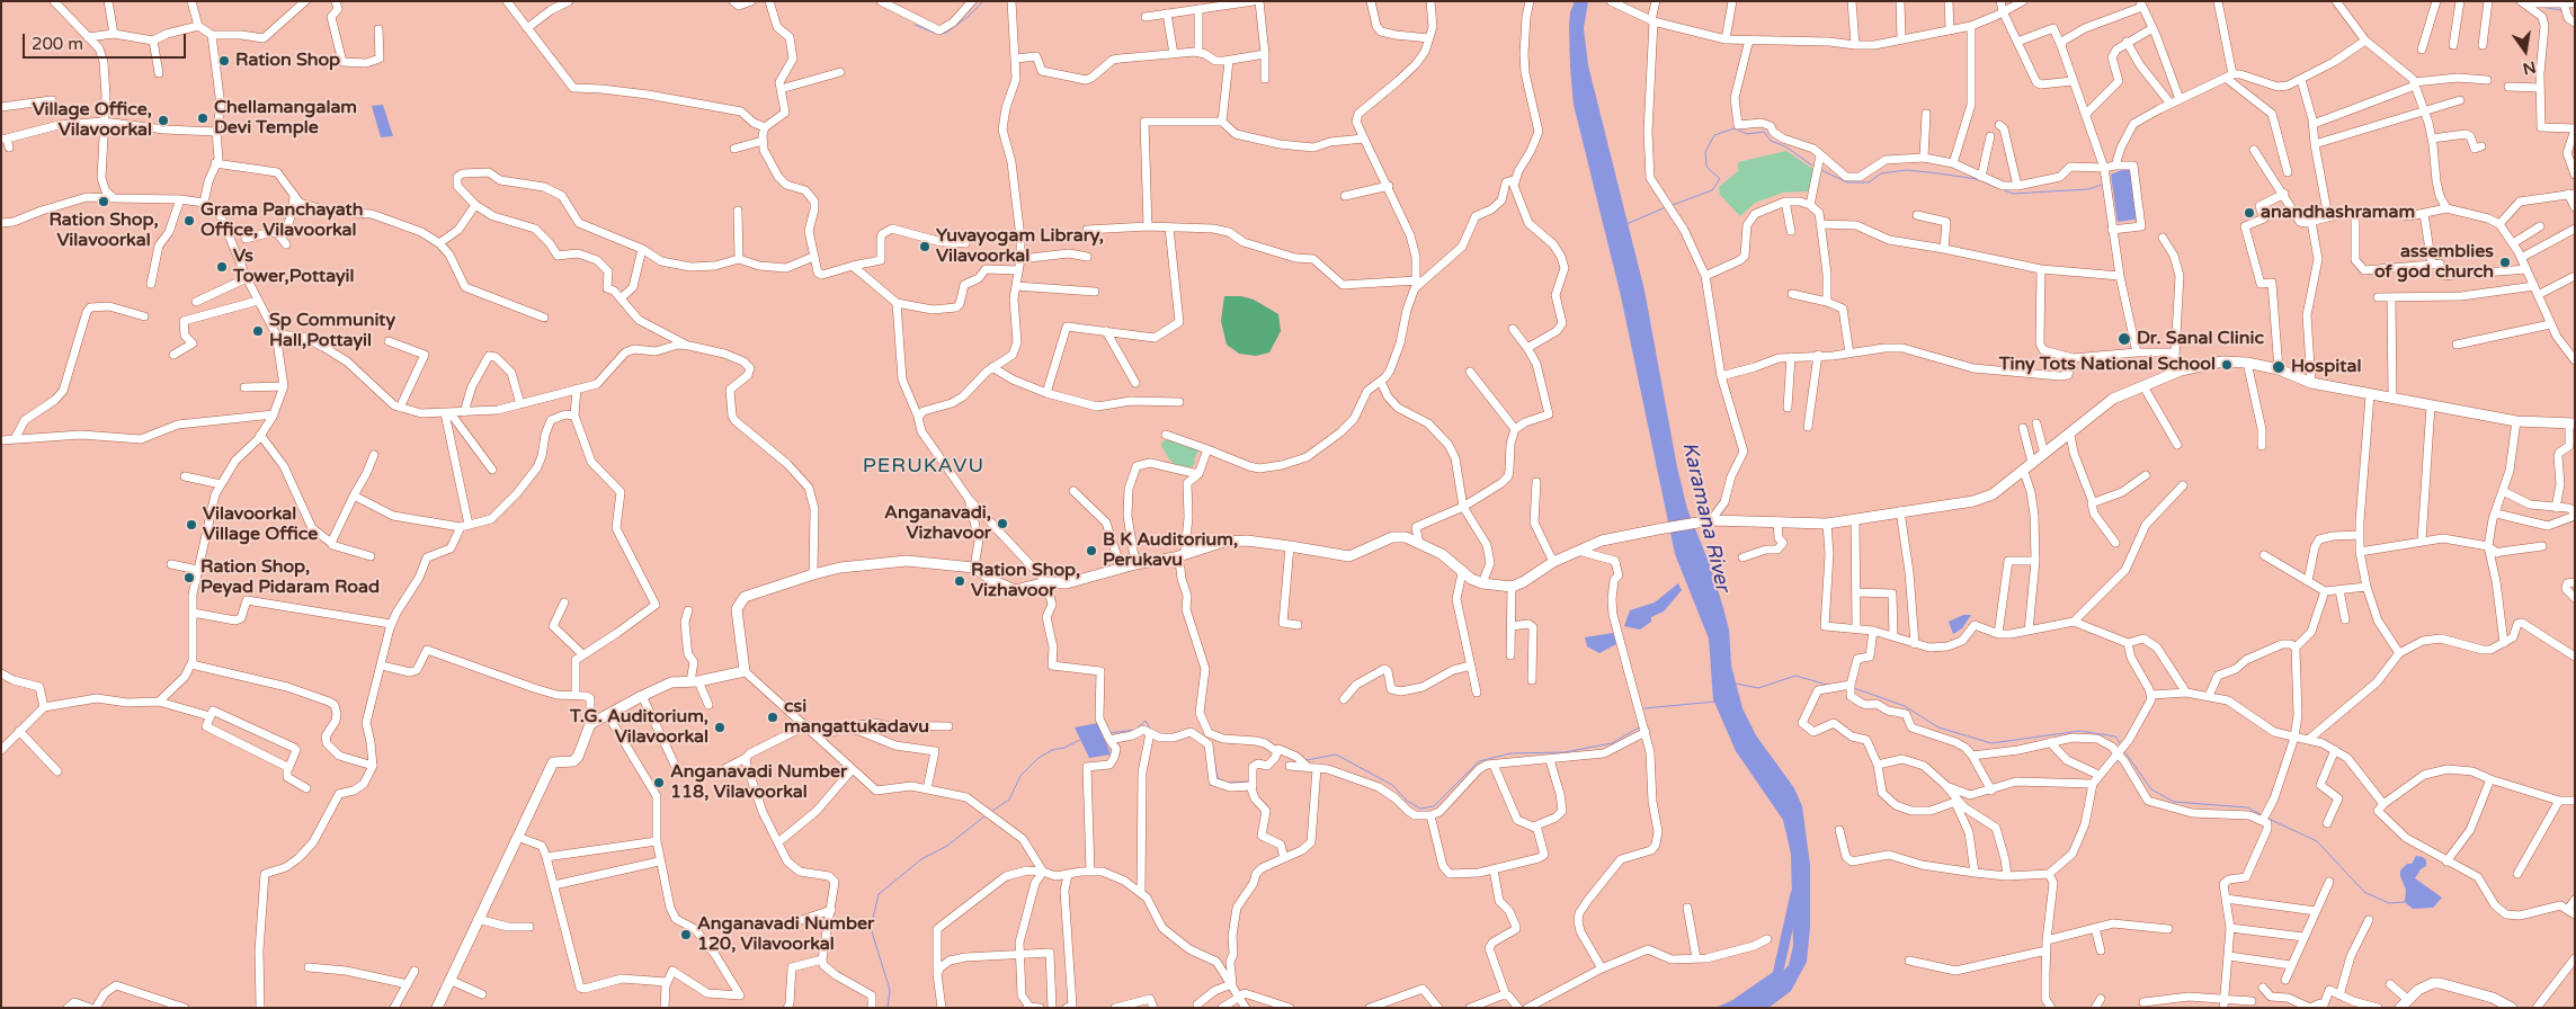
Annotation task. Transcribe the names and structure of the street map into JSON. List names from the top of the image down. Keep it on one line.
{"districts":["PERUKAVU"],"water":["Karamana River"],"places":["Ration Shop","Chellamangalam Devi Temple","Village Office, Vilavoorkal","Ration Shop, Vilavoorkal","anandhashramam","Grama Panchayath Office, Vilavoorkal","Yuvayogam Library, Vilavoorkal","assemblies of god church","Vs Tower,Pottayil","Sp Community Hall,Pottayil","Dr. Sanal Clinic","Tiny Tots National School","Hospital","Anganavadi, Vizhavoor","Vilavoorkal Village Office","B K Auditorium, Perukavu","Ration Shop, Peyad Pidaram Road","Ration Shop, Vizhavoor","csi mangattukadavu","T.G. Auditorium, Vilavoorkal","Anganavadi Number 118, Vilavoorkal","Anganavadi Number 120, Vilavoorkal"],"scale_bar":"200 m","north":"bottom"}
